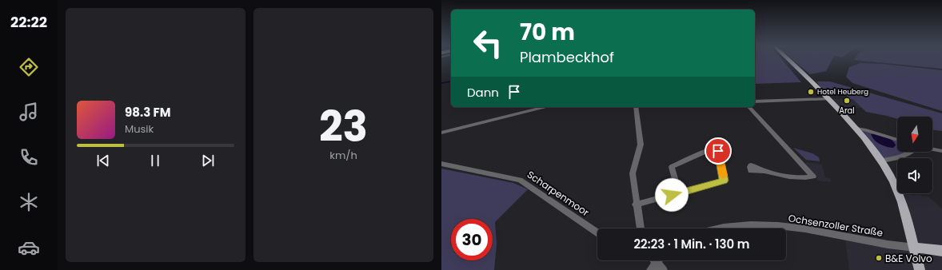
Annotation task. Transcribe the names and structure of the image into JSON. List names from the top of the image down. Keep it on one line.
{"streets":{"street":["Scharpenmoor","Ochsenzoller Straße"]},"places":["Hotel Heuberg","Aral","B&E Volvo"],"north":"bottom","page":{"tabs":"22:22","tile":["23","km/h"],"turn":["70 m","Plambeckhof"],"then":"Dann","song":["98.3 FM","Musik"],"limit":"30","trip":"22:23 · 1 Min. · 130 m"}}
